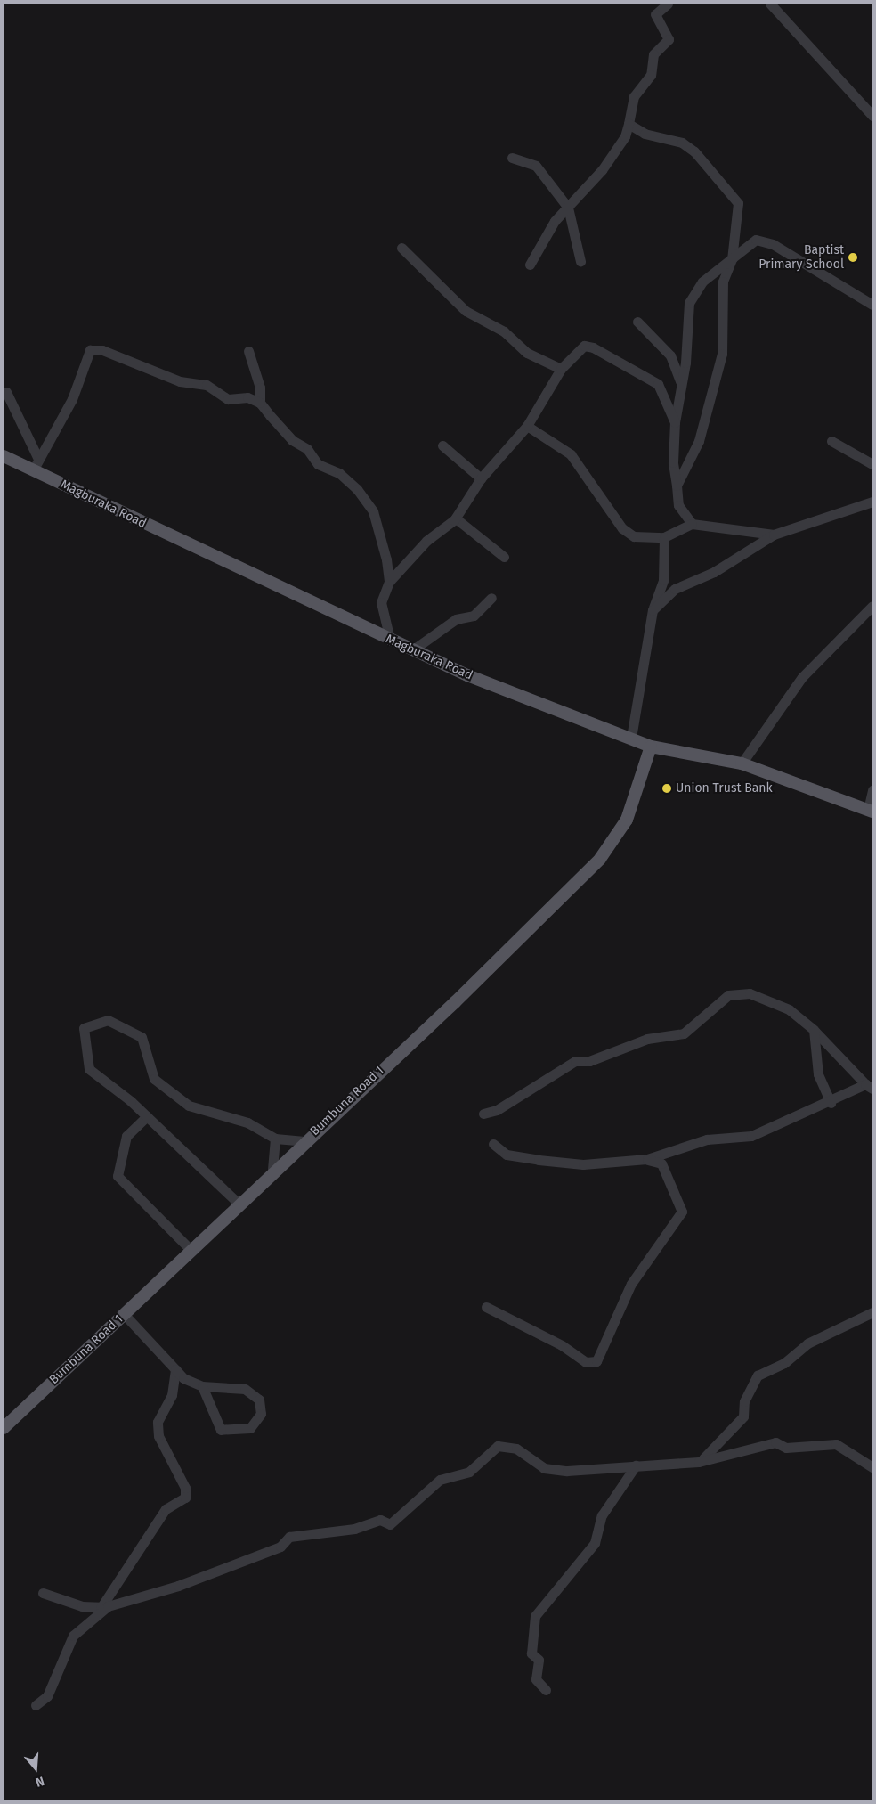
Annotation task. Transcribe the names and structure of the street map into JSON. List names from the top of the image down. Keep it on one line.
{"streets":{"main road":["Magburaka Road","Bumbuna Road 1"]},"crossings":[["Magburaka Road","Bumbuna Road 1"]],"places":["Baptist Primary School","Union Trust Bank"],"north":"bottom"}
